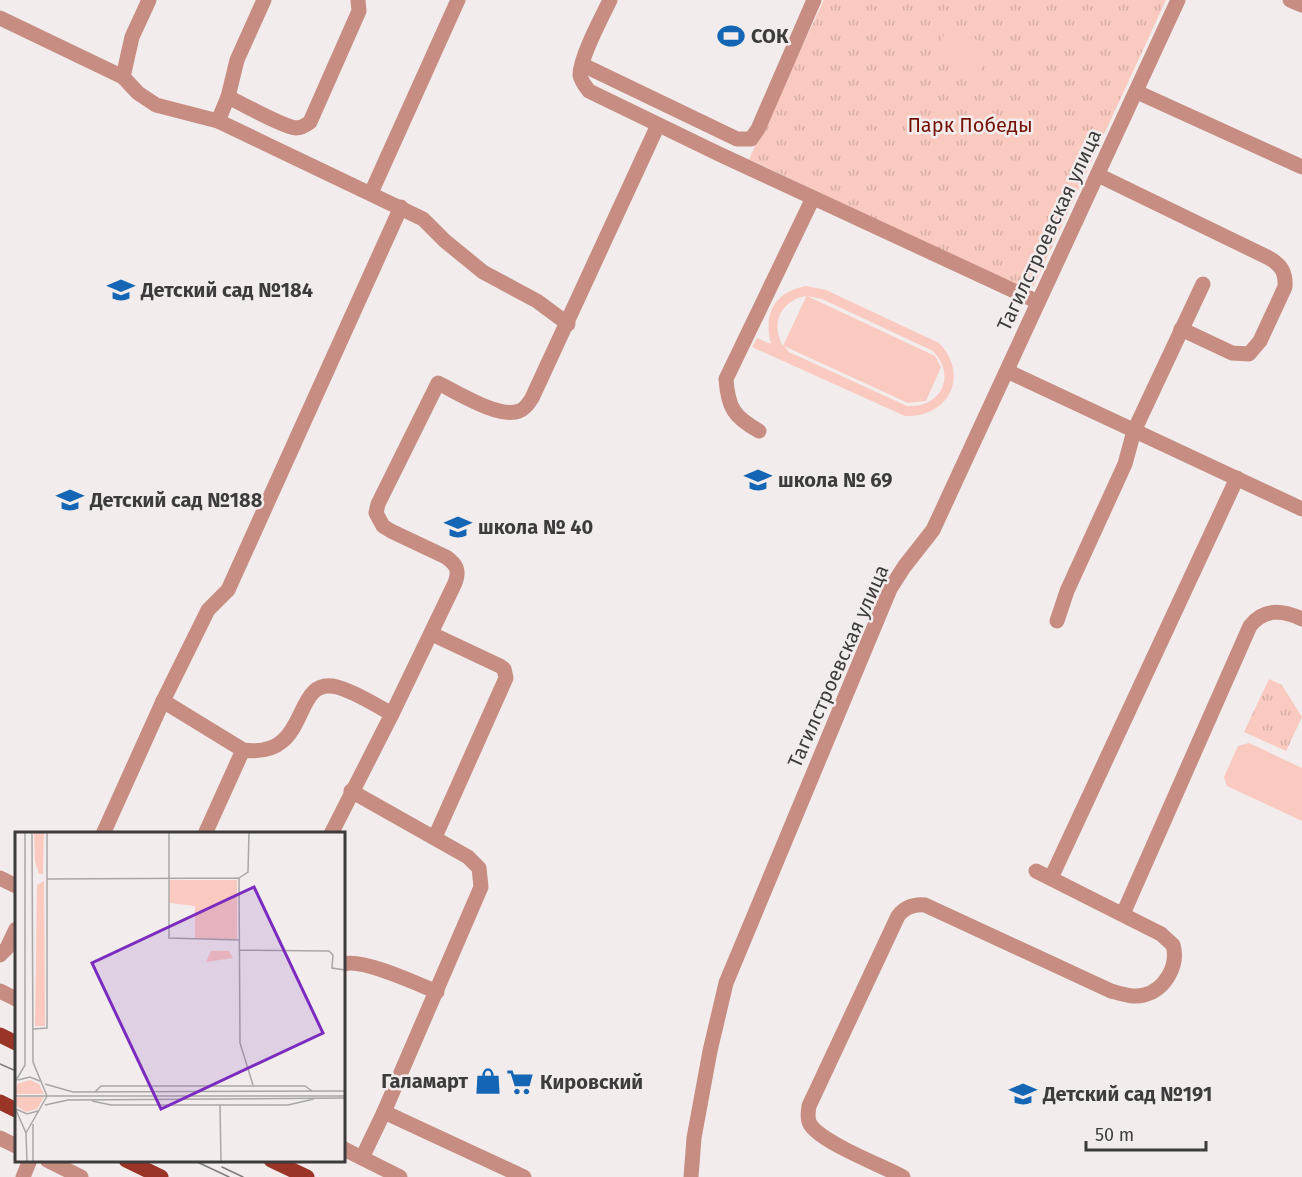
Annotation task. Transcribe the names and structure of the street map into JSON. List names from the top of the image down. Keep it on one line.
{"streets":{"street":["Тагилстроевская улица"]},"parks":["Парк Победы"],"places":{"sports":["СОК"],"school or university":["Детский сад №184","школа № 69","Детский сад №188","школа № 40","Детский сад №191"],"shop":["Галамарт"],"supermarket":["Кировский"]},"scale_bar":"50 m"}
